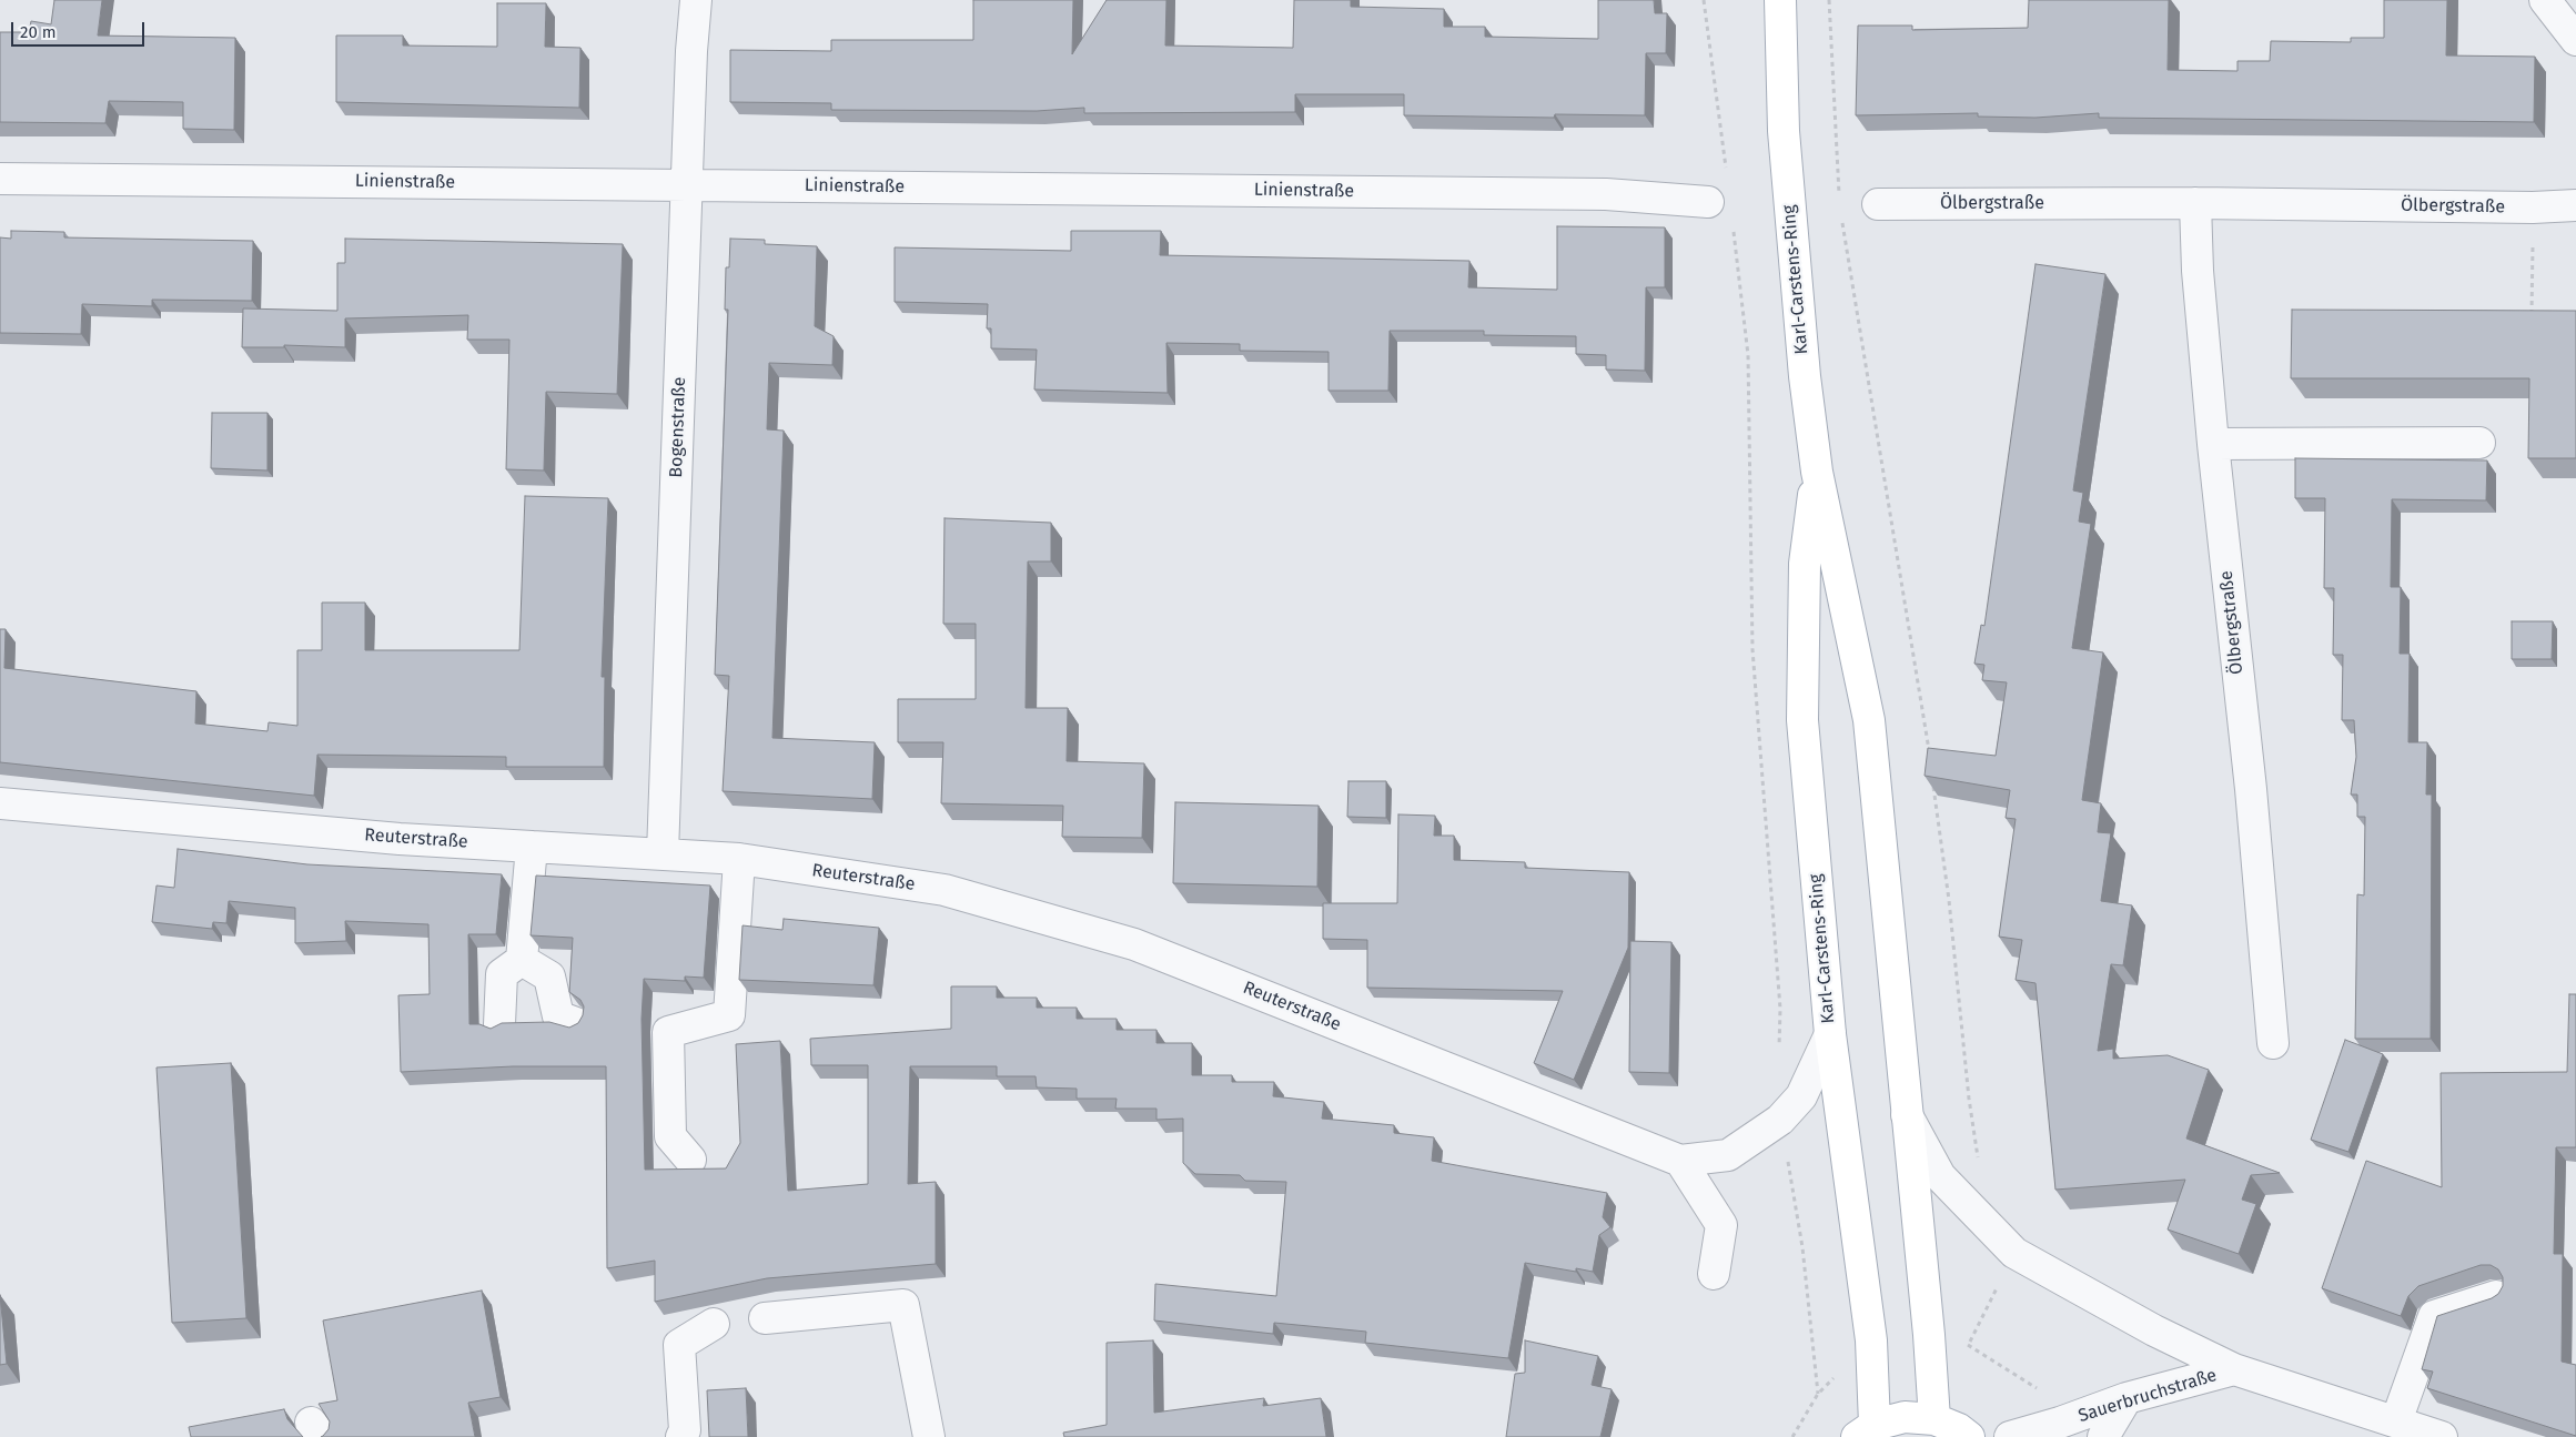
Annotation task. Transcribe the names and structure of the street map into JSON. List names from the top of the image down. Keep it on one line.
{"streets":{"main road":["Karl-Carstens-Ring"],"street":["Linienstraße","Ölbergstraße","Bogenstraße","Reuterstraße","Sauerbruchstraße"]},"crossings":[["Linienstraße","Bogenstraße"],["Karl-Carstens-Ring","Reuterstraße"],["Bogenstraße","Reuterstraße"]],"scale_bar":"20 m"}
